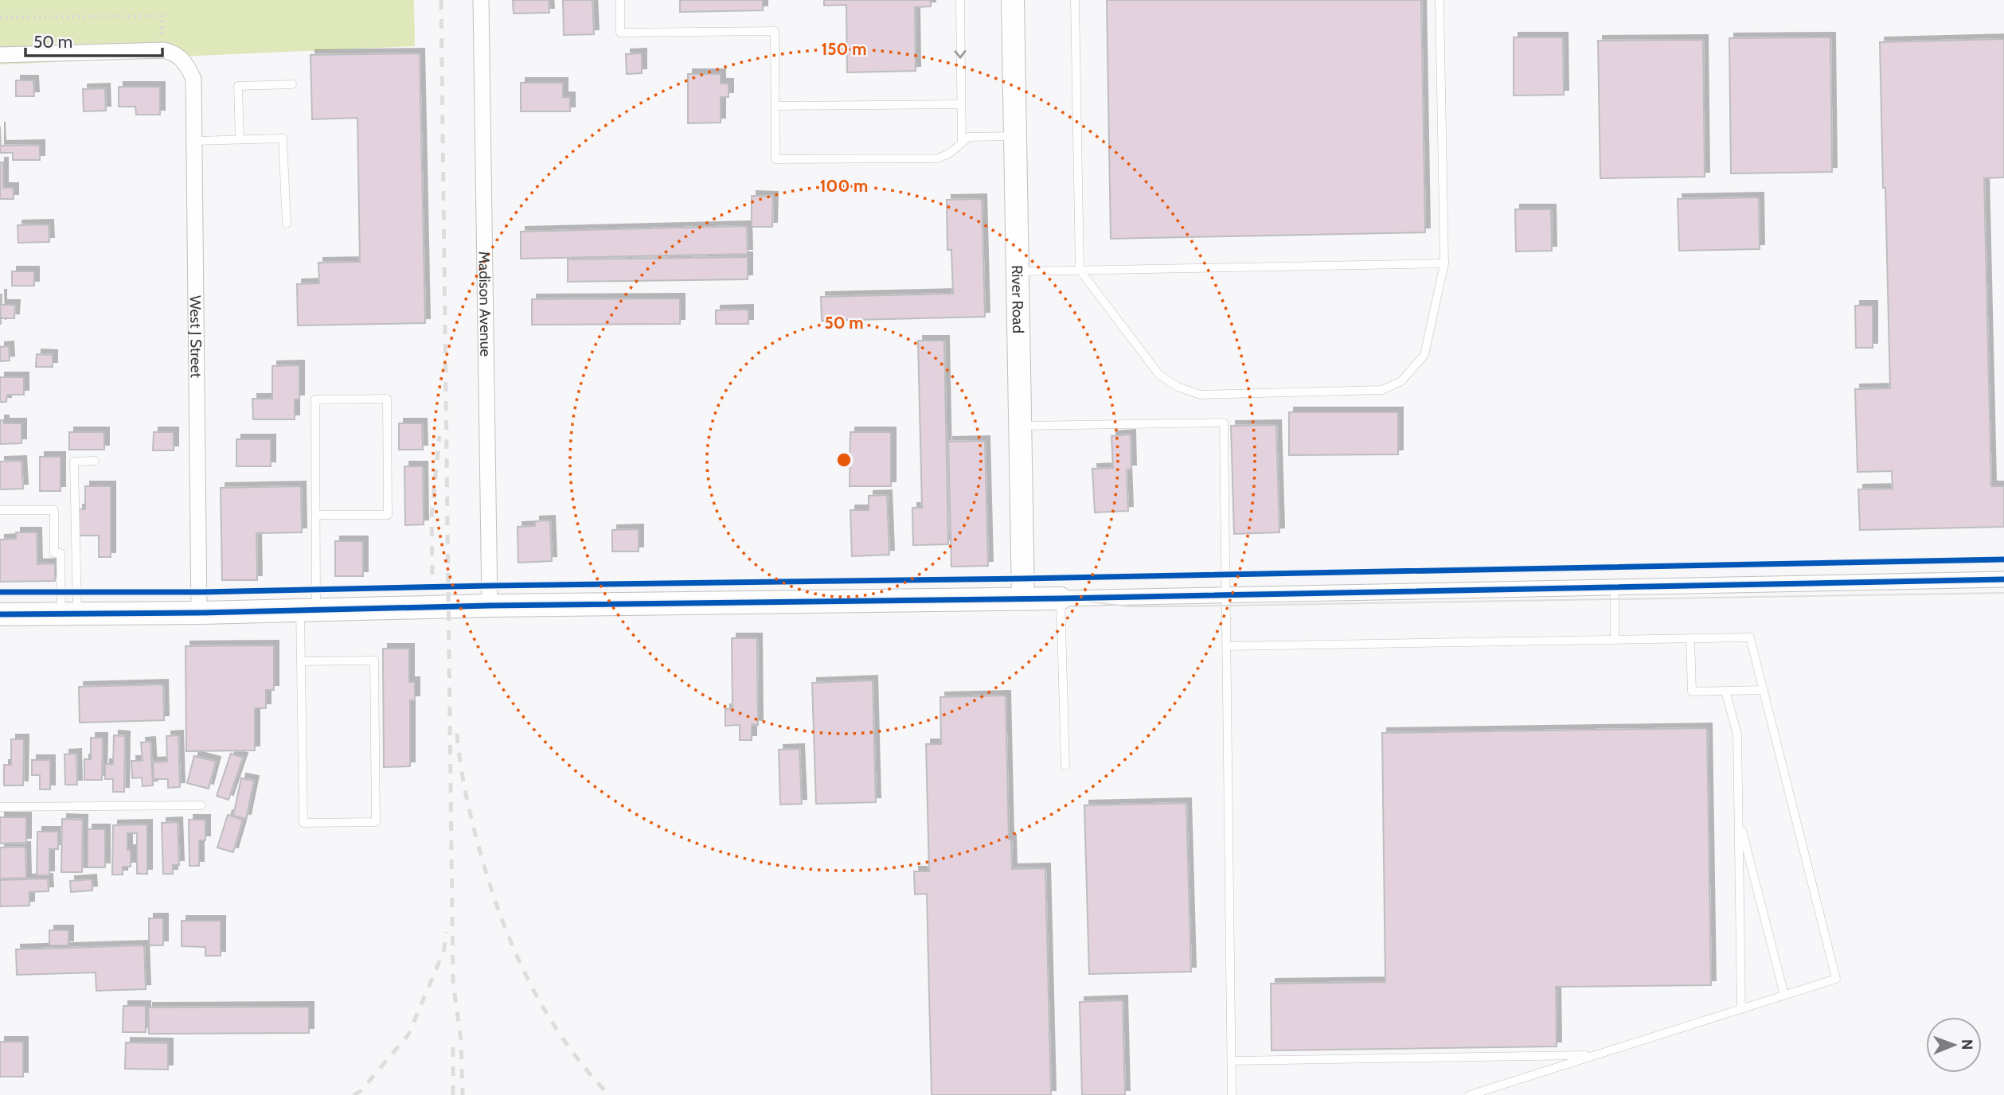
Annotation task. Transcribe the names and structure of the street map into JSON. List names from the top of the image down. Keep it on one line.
{"streets":{"street":["River Road","Madison Avenue","West J Street"]},"scale_bar":"50 m","north":"right","rings":["150 m","100 m","50 m"]}
